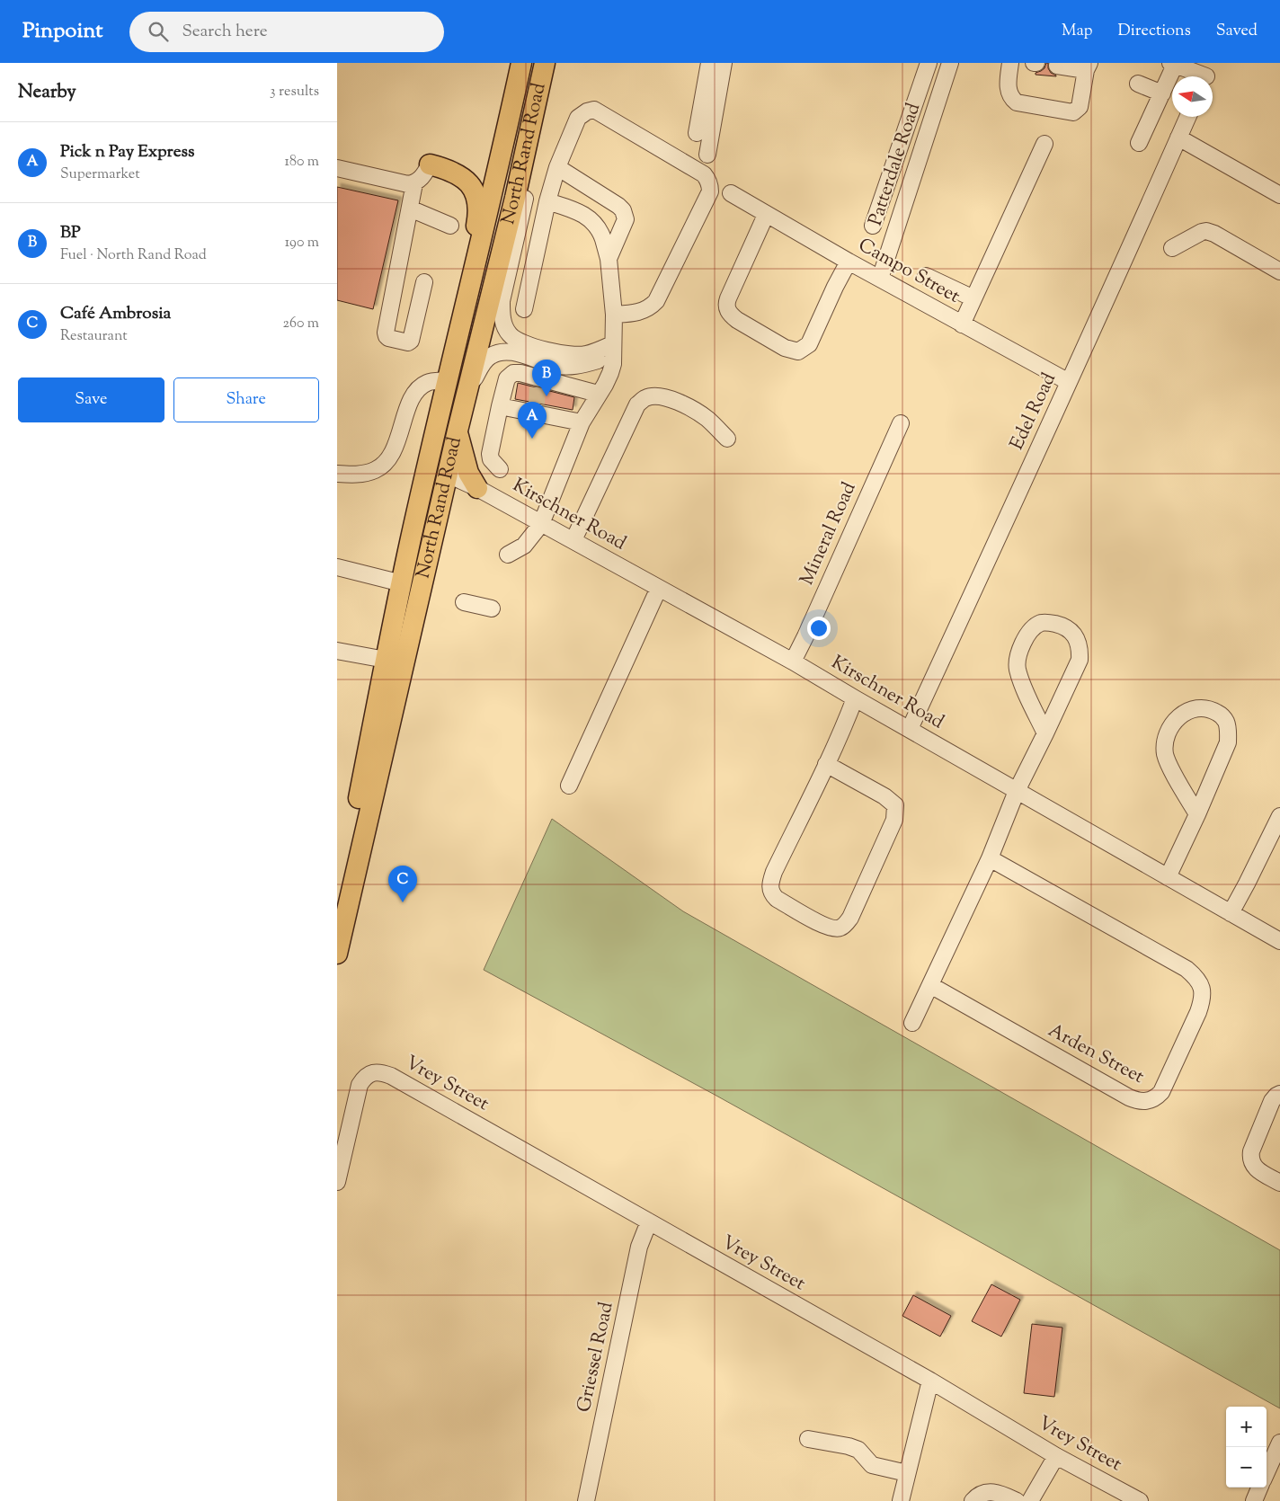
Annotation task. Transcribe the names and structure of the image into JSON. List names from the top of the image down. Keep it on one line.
{"streets":{"main road":["North Rand Road"],"street":["Patterdale Road","Campo Street","Edel Road","Kirschner Road","Mineral Road","Arden Street","Vrey Street","Griessel Road"]},"crossings":[["North Rand Road","Kirschner Road"],["Patterdale Road","Campo Street"],["Campo Street","Edel Road"],["Edel Road","Kirschner Road"],["Kirschner Road","Mineral Road"],["Vrey Street","Griessel Road"]],"north":"left","page":{"header":"Pinpoint","search":"Search here","nav":["Map","Directions","Saved"],"heading":["Nearby","3 results"],"list":[{"mark":"A","name":"Pick n Pay Express","note":"Supermarket","value":"180 m"},{"mark":"B","name":"BP","note":"Fuel · North Rand Road","value":"190 m"},{"mark":"C","name":"Café Ambrosia","note":"Restaurant","value":"260 m"}],"pins":["B","A","C"],"buttons":["Save","Share"],"map_buttons":["+","−"]}}
